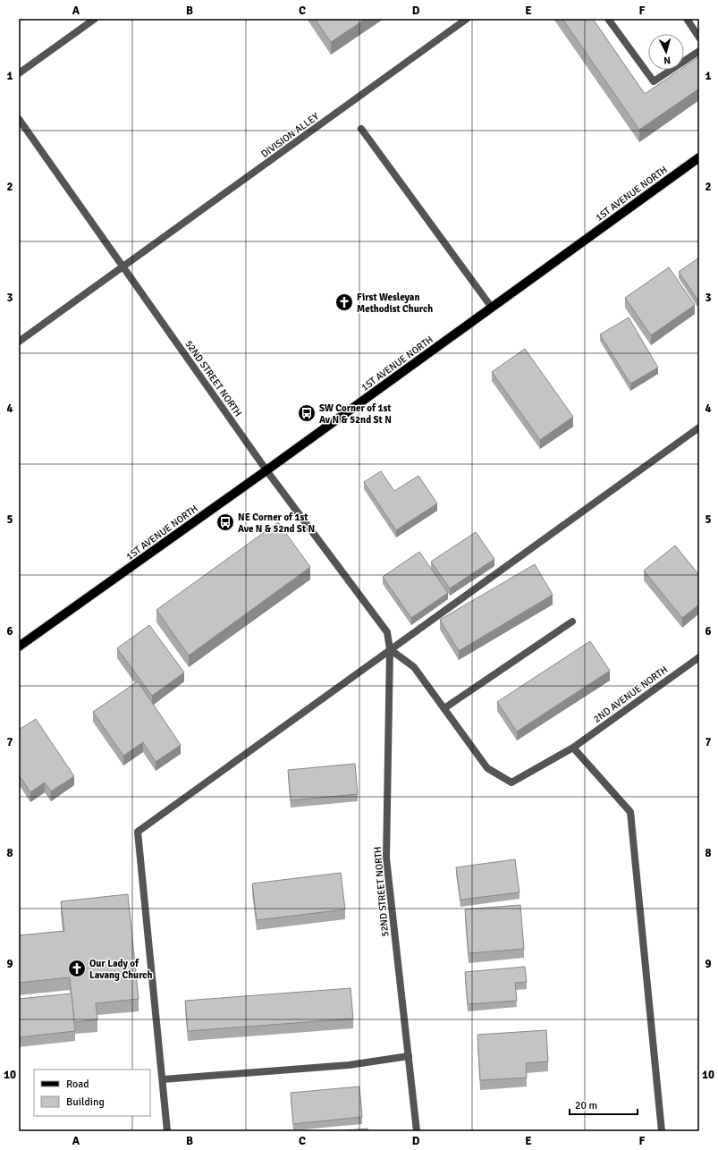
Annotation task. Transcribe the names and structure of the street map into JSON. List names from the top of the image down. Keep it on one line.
{"streets":{"main road":["1ST AVENUE NORTH"],"street":["DIVISION ALLEY","52ND STREET NORTH","2ND AVENUE NORTH"]},"crossings":[["DIVISION ALLEY","52ND STREET NORTH"],["1ST AVENUE NORTH","52ND STREET NORTH"]],"places":{"church":["First Wesleyan Methodist Church","Our Lady of Lavang Church"],"bus stop":["SW Corner of 1st Av N & 52nd St N","NE Corner of 1st Ave N & 52nd St N"]},"legend":["Road","Building"],"scale_bar":"20 m","north":"bottom","grid":{"columns":["A","B","C","D","E","F"],"rows":["1","2","3","4","5","6","7","8","9","10"]}}
